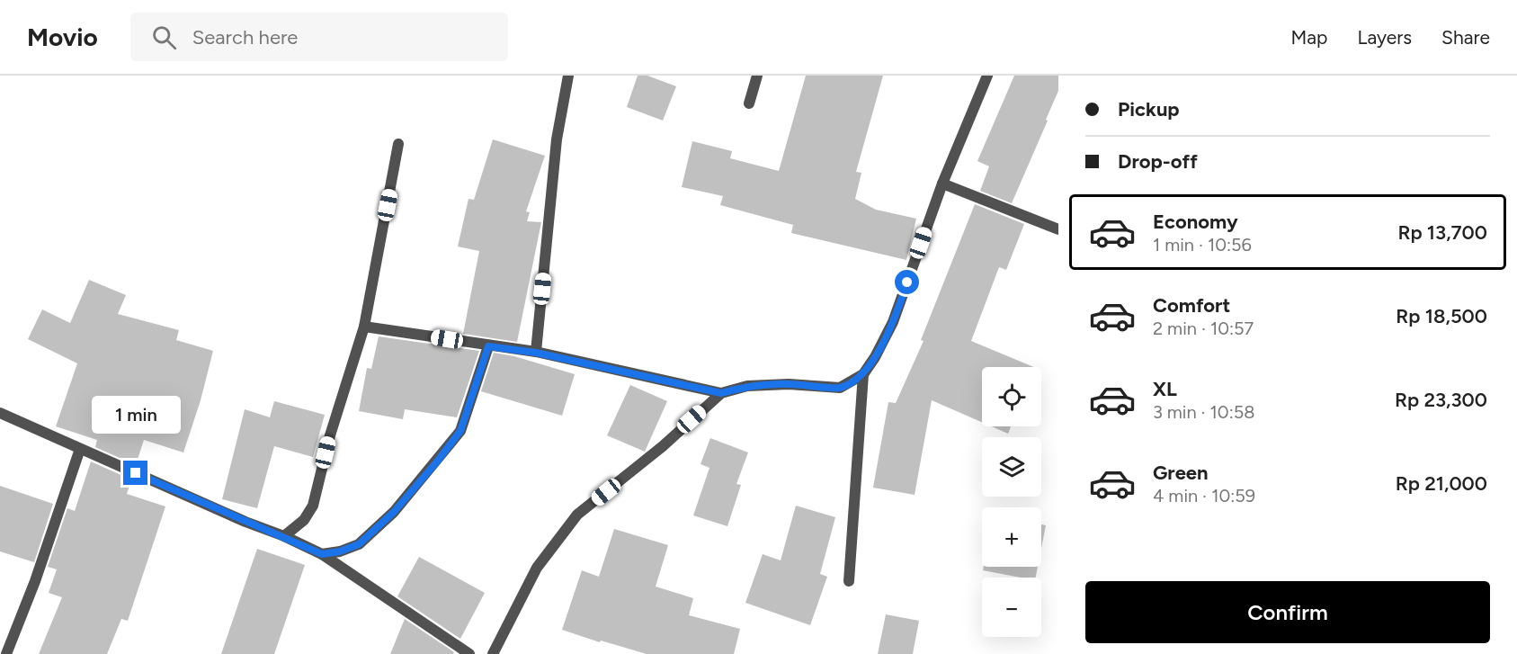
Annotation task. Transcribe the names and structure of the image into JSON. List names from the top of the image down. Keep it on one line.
{"page":{"header":"Movio","search":"Search here","nav":["Map","Layers","Share"],"banner":["Pickup","Drop-off"],"list":[{"name":"Economy","note":"1 min · 10:56","value":"Rp 13,700"},{"name":"Comfort","note":"2 min · 10:57","value":"Rp 18,500"},{"name":"XL","note":"3 min · 10:58","value":"Rp 23,300"},{"name":"Green","note":"4 min · 10:59","value":"Rp 21,000"}],"map_buttons":["+","−"],"bubble":"1 min","buttons":"Confirm"}}
